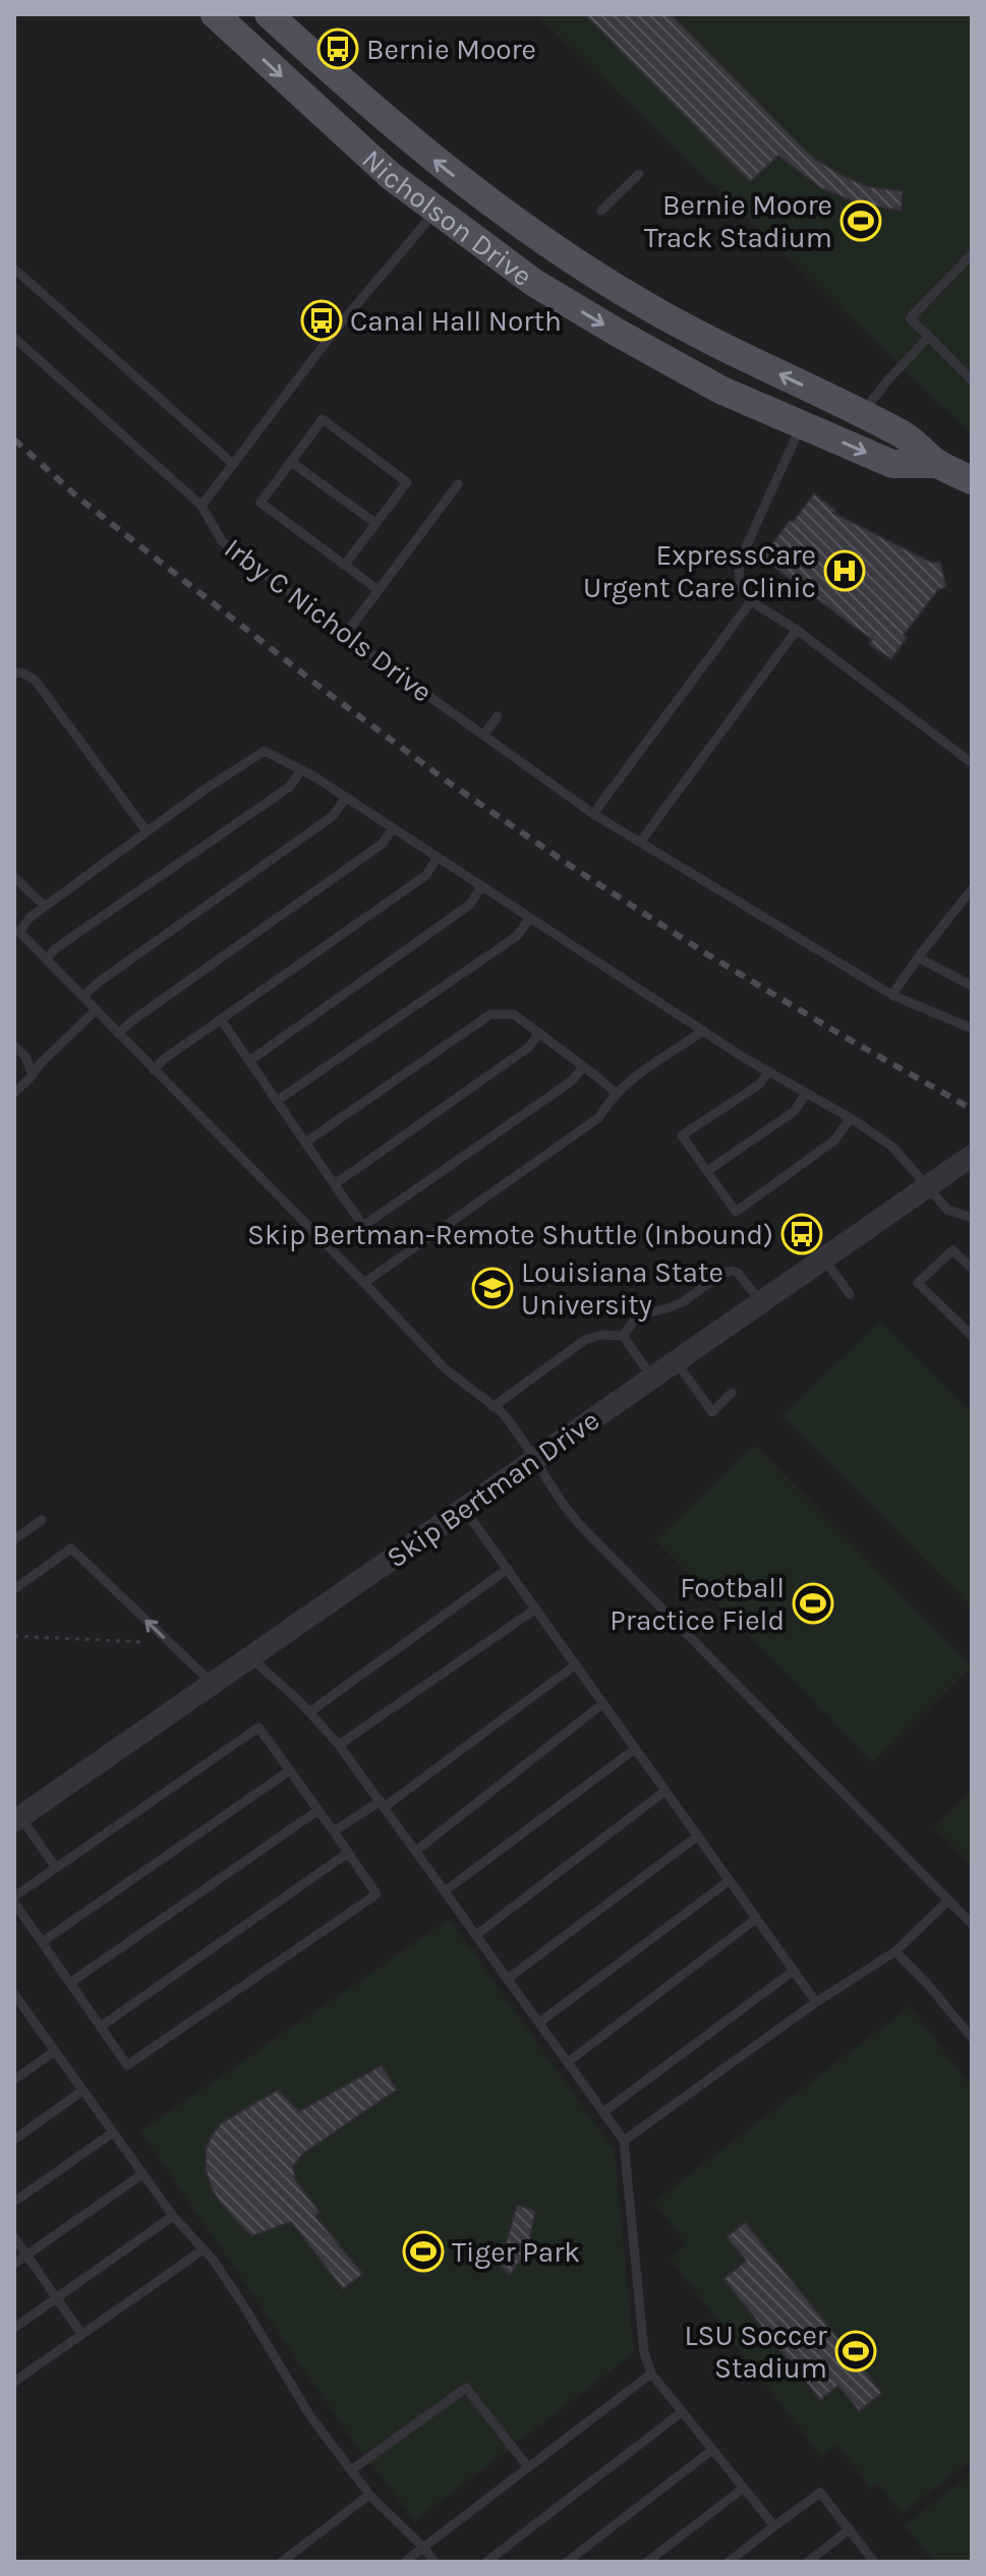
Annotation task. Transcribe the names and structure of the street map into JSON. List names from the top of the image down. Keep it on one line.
{"streets":{"main road":["Nicholson Drive"],"street":["Skip Bertman Drive"],"lane":["Irby C Nichols Drive"]},"places":{"bus stop":["Bernie Moore","Canal Hall North","Skip Bertman-Remote Shuttle (Inbound)"],"sports":["Bernie Moore Track Stadium","Football Practice Field","Tiger Park","LSU Soccer Stadium"],"hospital":["ExpressCare Urgent Care Clinic"],"school or university":["Louisiana State University"]}}
